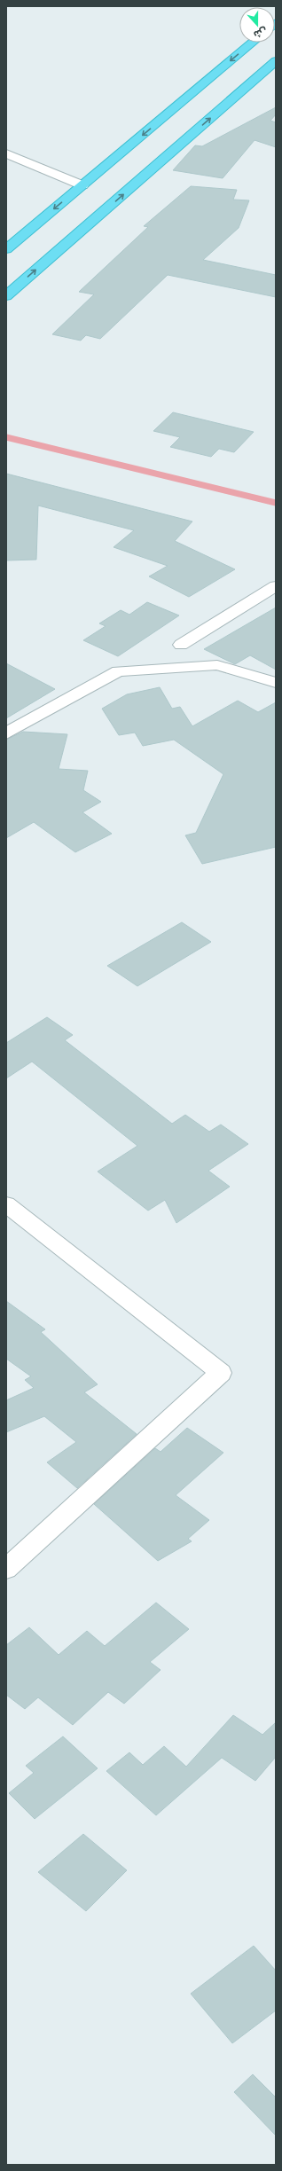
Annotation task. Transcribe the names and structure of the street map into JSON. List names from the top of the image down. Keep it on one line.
{"north":"bottom"}
